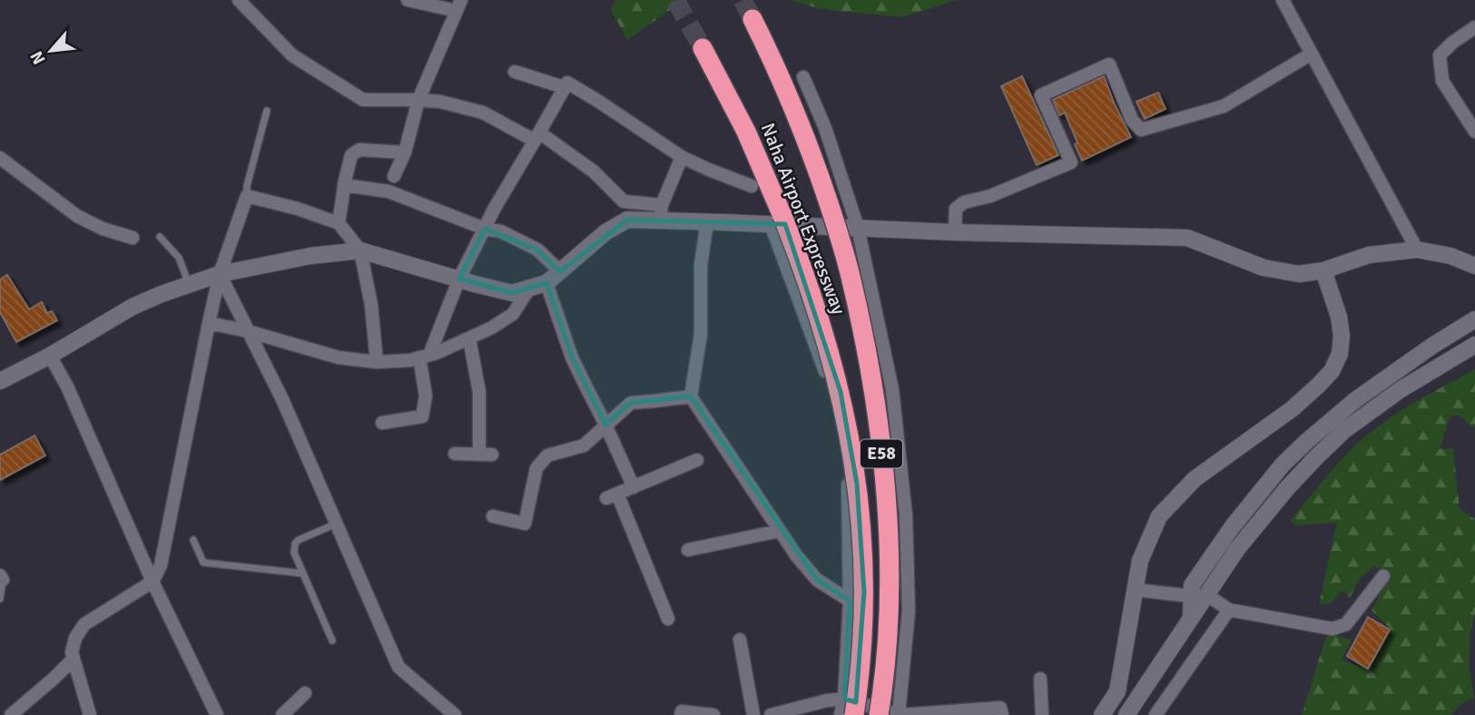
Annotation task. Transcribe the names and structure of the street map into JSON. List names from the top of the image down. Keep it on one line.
{"streets":{"highway":["Naha Airport Expressway","E58"]},"north":"bottom left"}
